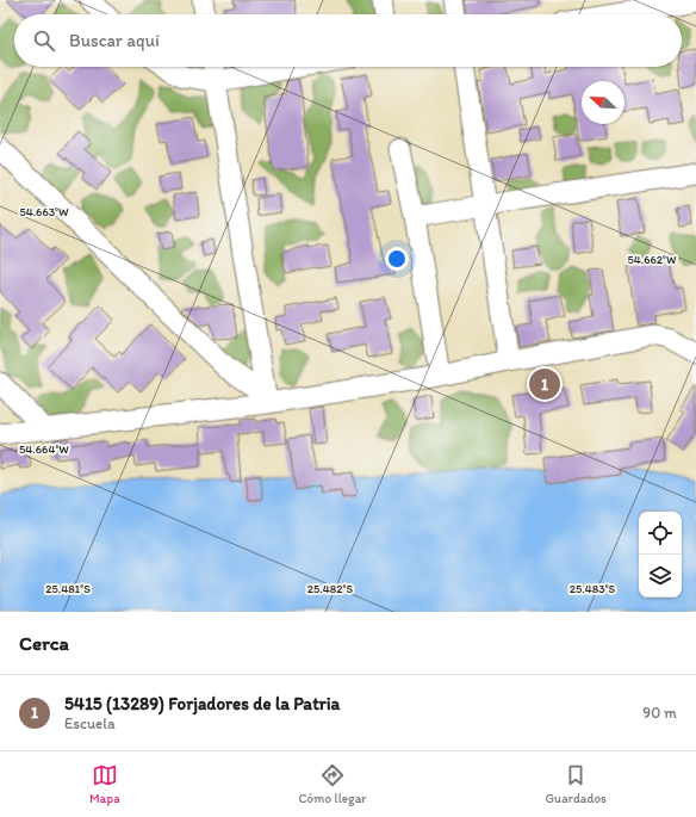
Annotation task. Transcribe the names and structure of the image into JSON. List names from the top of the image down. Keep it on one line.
{"north":"top left","page":{"search":"Buscar aquí","pins":"1","heading":"Cerca","list":[{"mark":"1","name":"5415 (13289) Forjadores de la Patria","note":"Escuela","value":"90 m"}],"nav":["Mapa","Cómo llegar","Guardados"]},"coordinates":["54.663°W","54.662°W","54.664°W","25.481°S","25.482°S","25.483°S"]}
